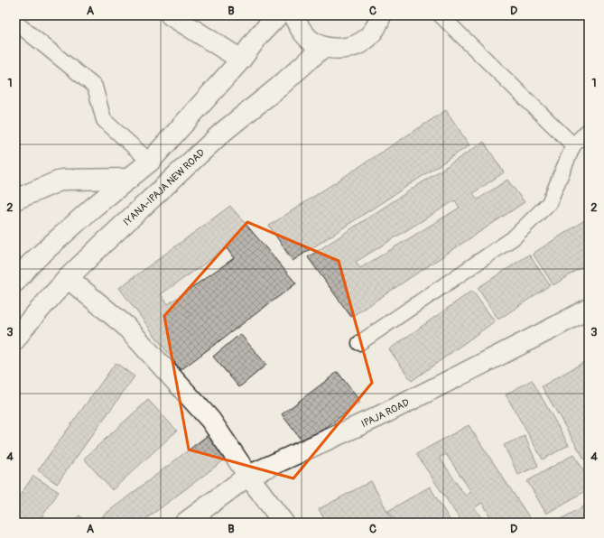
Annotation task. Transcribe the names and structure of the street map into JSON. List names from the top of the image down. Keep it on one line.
{"streets":{"street":["IYANA-IPAJA NEW ROAD","IPAJA ROAD"]},"grid":{"columns":["A","B","C","D"],"rows":["1","2","3","4"]}}
